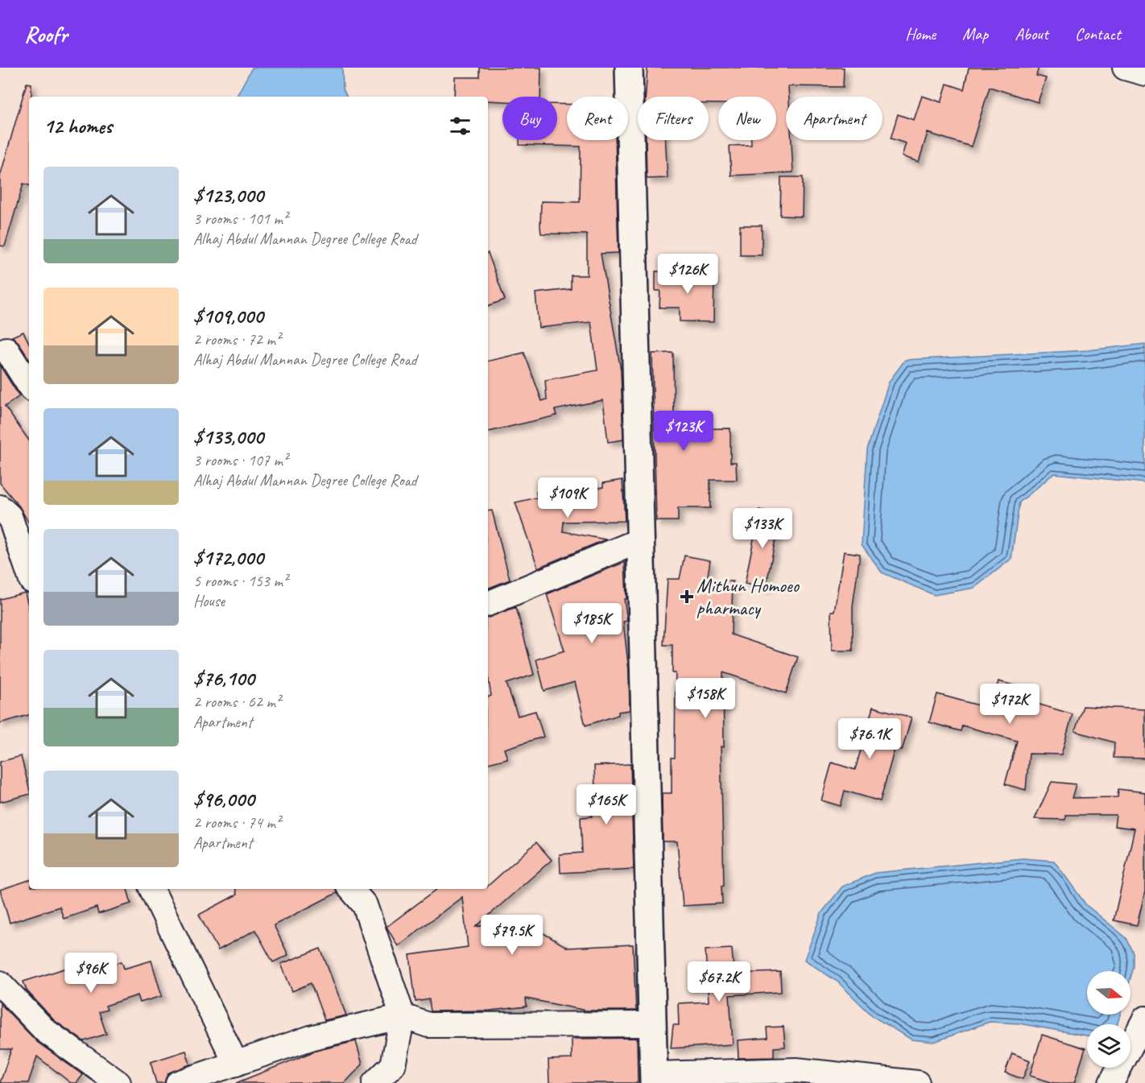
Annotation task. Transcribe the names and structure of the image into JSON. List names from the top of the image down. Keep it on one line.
{"places":{"health":["Mithun Homoeo pharmacy"]},"north":"right","page":{"header":"Roofr","nav":["Home","Map","About","Contact"],"chip":["Buy","Rent","Filters","New","Apartment"],"heading":"12 homes","list":[{"name":"$123,000","note":"3 rooms · 101 m² · Alhaj Abdul Mannan Degree College Road"},{"name":"$109,000","note":"2 rooms · 72 m² · Alhaj Abdul Mannan Degree College Road"},{"name":"$133,000","note":"3 rooms · 107 m² · Alhaj Abdul Mannan Degree College Road"},{"name":"$172,000","note":"5 rooms · 153 m² · House"},{"name":"$76,100","note":"2 rooms · 62 m² · Apartment"},{"name":"$96,000","note":"2 rooms · 74 m² · Apartment"}],"price":["$126K","$123K","$109K","$133K","$185K","$158K","$172K","$76.1K","$165K","$79.5K","$96K","$67.2K"]}}
